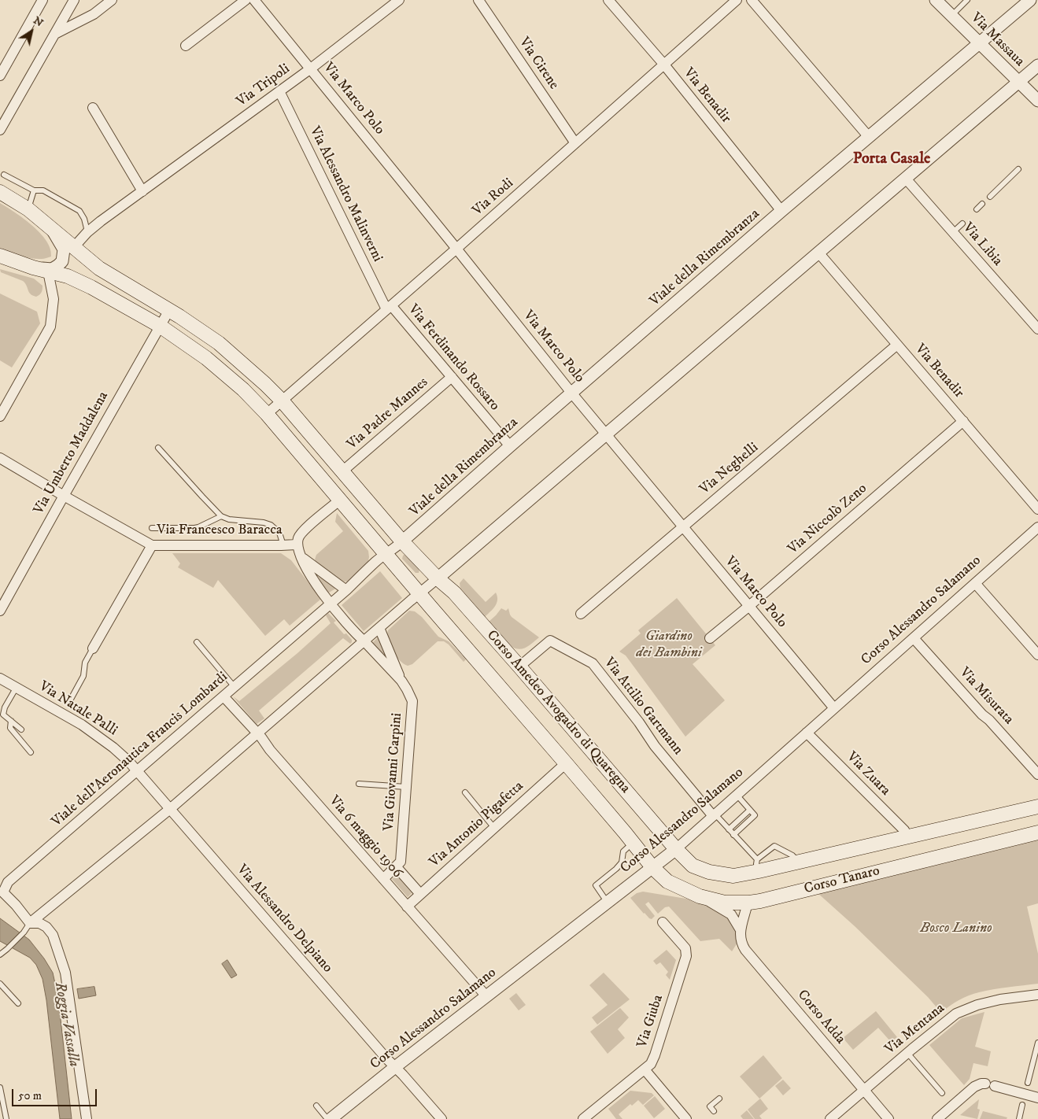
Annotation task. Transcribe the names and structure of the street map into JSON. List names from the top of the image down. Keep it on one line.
{"streets":{"main road":["Corso Amedeo Avogadro di Quaregna","Corso Tanaro"],"street":["Via Massaua","Via Cirene","Via Tripoli","Via Benadir","Via Marco Polo","Via Alessandro Malinverni","Via Rodi","Via Libia","Viale della Rimembranza","Via Ferdinando Rossaro","Via Padre Mannes","Via Umberto Maddalena","Via Neghelli","Via Niccolò Zeno","Via Francesco Baracca","Corso Alessandro Salamano","Via Misurata","Via Attilio Gartmann","Via Natale Palli","Viale dell'Aeronautica Francis Lombardi","Via Giovanni Carpini","Via Zuara","Via Antonio Pigafetta","Via 6 maggio 1906","Via Alessandro Delpiano","Corso Adda","Via Giuba","Via Mentana"]},"crossings":[["Via Massaua","Viale della Rimembranza"],["Via Cirene","Via Rodi"],["Via Tripoli","Via Marco Polo"],["Via Tripoli","Via Alessandro Malinverni"],["Via Benadir","Via Rodi"],["Via Benadir","Viale della Rimembranza"],["Via Benadir","Via Neghelli"],["Via Benadir","Via Niccolò Zeno"],["Via Marco Polo","Via Rodi"],["Via Marco Polo","Viale della Rimembranza"],["Via Marco Polo","Via Neghelli"],["Via Marco Polo","Via Niccolò Zeno"],["Via Marco Polo","Corso Alessandro Salamano"],["Via Alessandro Malinverni","Via Rodi"],["Via Alessandro Malinverni","Via Ferdinando Rossaro"],["Via Rodi","Via Ferdinando Rossaro"],["Viale della Rimembranza","Via Ferdinando Rossaro"],["Viale della Rimembranza","Corso Amedeo Avogadro di Quaregna"],["Viale della Rimembranza","Viale dell'Aeronautica Francis Lombardi"],["Via Ferdinando Rossaro","Via Padre Mannes"],["Via Padre Mannes","Corso Amedeo Avogadro di Quaregna"],["Via Umberto Maddalena","Via Francesco Baracca"],["Corso Alessandro Salamano","Via Misurata"],["Corso Alessandro Salamano","Via Attilio Gartmann"],["Corso Alessandro Salamano","Corso Amedeo Avogadro di Quaregna"],["Corso Alessandro Salamano","Via Zuara"],["Corso Alessandro Salamano","Via 6 maggio 1906"],["Corso Alessandro Salamano","Corso Tanaro"],["Corso Alessandro Salamano","Via Alessandro Delpiano"],["Via Attilio Gartmann","Corso Amedeo Avogadro di Quaregna"],["Via Natale Palli","Viale dell'Aeronautica Francis Lombardi"],["Via Natale Palli","Via Alessandro Delpiano"],["Corso Amedeo Avogadro di Quaregna","Viale dell'Aeronautica Francis Lombardi"],["Corso Amedeo Avogadro di Quaregna","Via Antonio Pigafetta"],["Corso Amedeo Avogadro di Quaregna","Corso Tanaro"],["Viale dell'Aeronautica Francis Lombardi","Via 6 maggio 1906"],["Via Zuara","Corso Tanaro"],["Via Antonio Pigafetta","Via 6 maggio 1906"],["Corso Tanaro","Corso Adda"],["Corso Adda","Via Mentana"]],"districts":["Porta Casale"],"water":["Roggia Vassalla"],"parks":["Giardino dei Bambini","Bosco Lanino"],"scale_bar":"50 m","north":"top right"}
